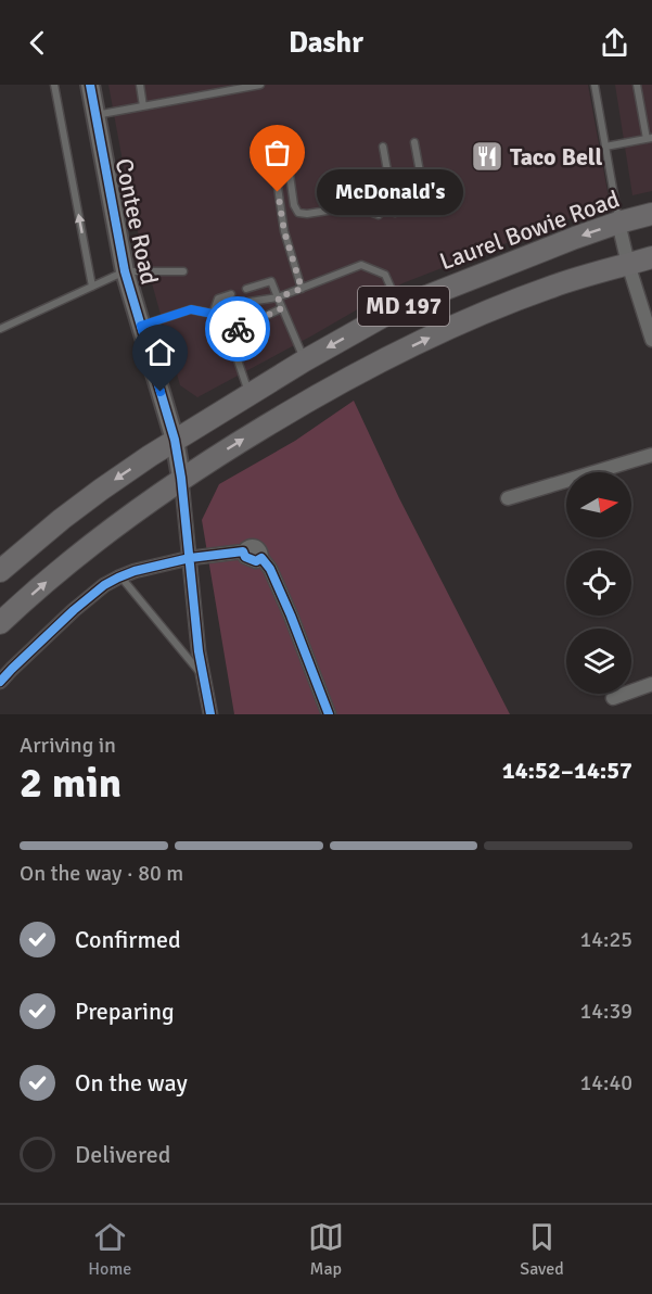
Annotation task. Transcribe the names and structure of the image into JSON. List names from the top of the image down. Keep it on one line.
{"streets":{"main road":["Laurel Bowie Road","MD 197"],"street":["Contee Road"]},"crossings":[["Contee Road","Laurel Bowie Road"],["Contee Road","MD 197"]],"places":{"restaurant":["Taco Bell"],"other":["McDonald's"]},"north":"right","page":{"header":"Dashr","bubble":"McDonald's","heading":["2 min","Arriving in","14:52–14:57"],"bar":"On the way · 80 m","list":[["Confirmed","14:25"],["Preparing","14:39"],["On the way","14:40"],"Delivered"],"tabs":["Home","Map","Saved"]}}
